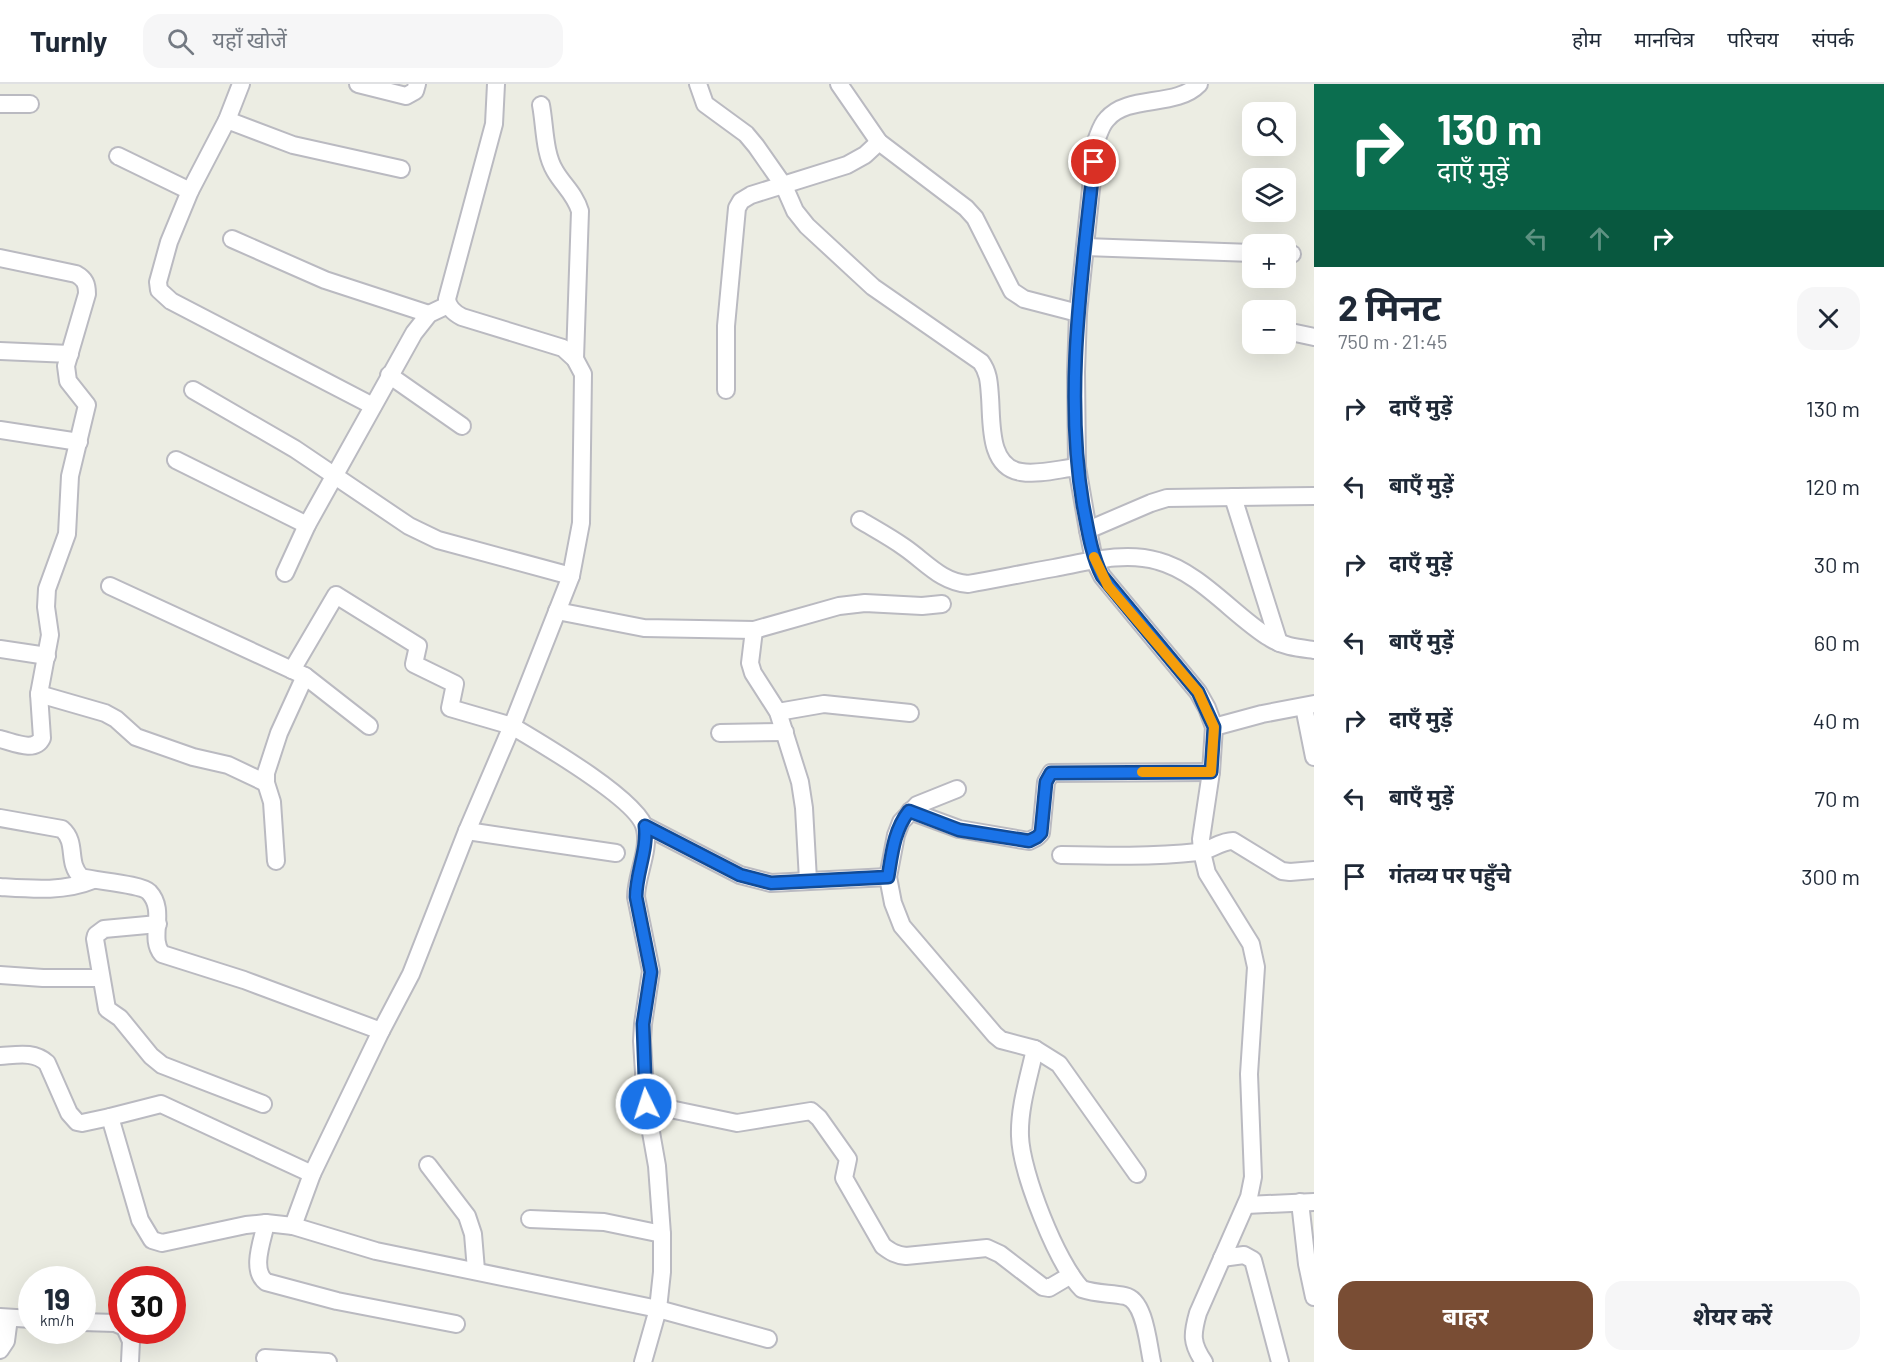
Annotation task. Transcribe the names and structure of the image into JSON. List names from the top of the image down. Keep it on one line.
{"page":{"header":"Turnly","search":"यहाँ खोजें","nav":["होम","मानचित्र","परिचय","संपर्क"],"turn":["130 m","दाएँ मुड़ें"],"map_buttons":["+","−"],"heading":["2 मिनट","750 m · 21:45"],"list":[{"name":"दाएँ मुड़ें","value":"130 m"},{"name":"बाएँ मुड़ें","value":"120 m"},{"name":"दाएँ मुड़ें","value":"30 m"},{"name":"बाएँ मुड़ें","value":"60 m"},{"name":"दाएँ मुड़ें","value":"40 m"},{"name":"बाएँ मुड़ें","value":"70 m"},{"name":"गंतव्य पर पहुँचे","value":"300 m"}],"speed":"19 km/h","limit":"30","buttons":["बाहर","शेयर करें"]}}
